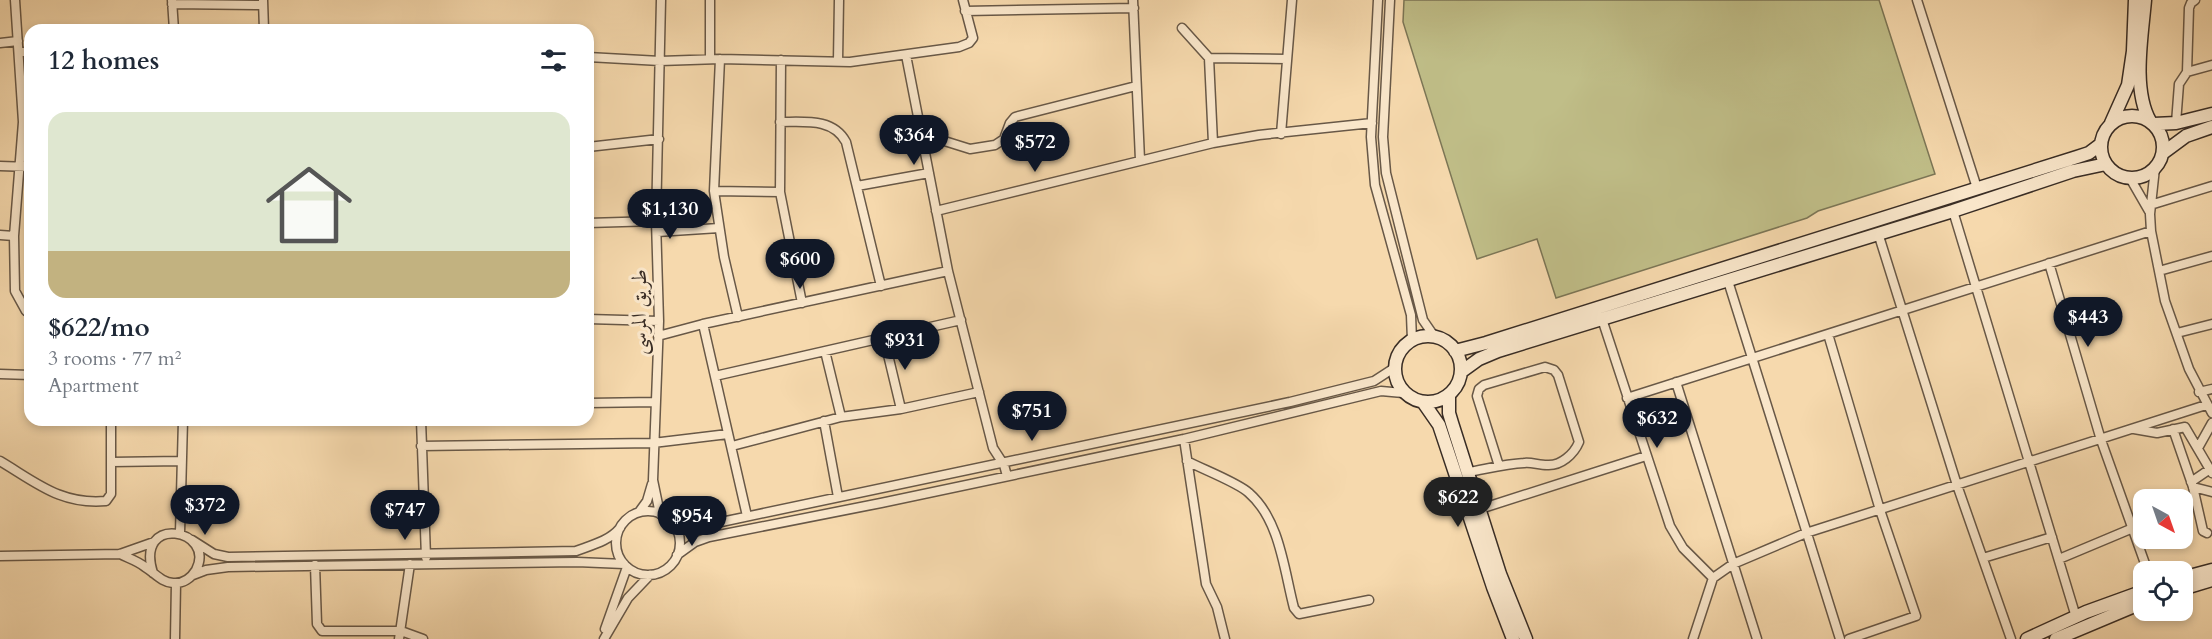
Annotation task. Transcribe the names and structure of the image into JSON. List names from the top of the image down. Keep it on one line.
{"streets":{"street":["طريق المرسى"]},"north":"bottom right","page":{"heading":"12 homes","list":[{"name":"$622/mo","note":"3 rooms · 77 m² · Apartment"}],"price":["$364","$572","$1,130","$600","$443","$931","$751","$632","$622","$372","$747","$954"]}}
